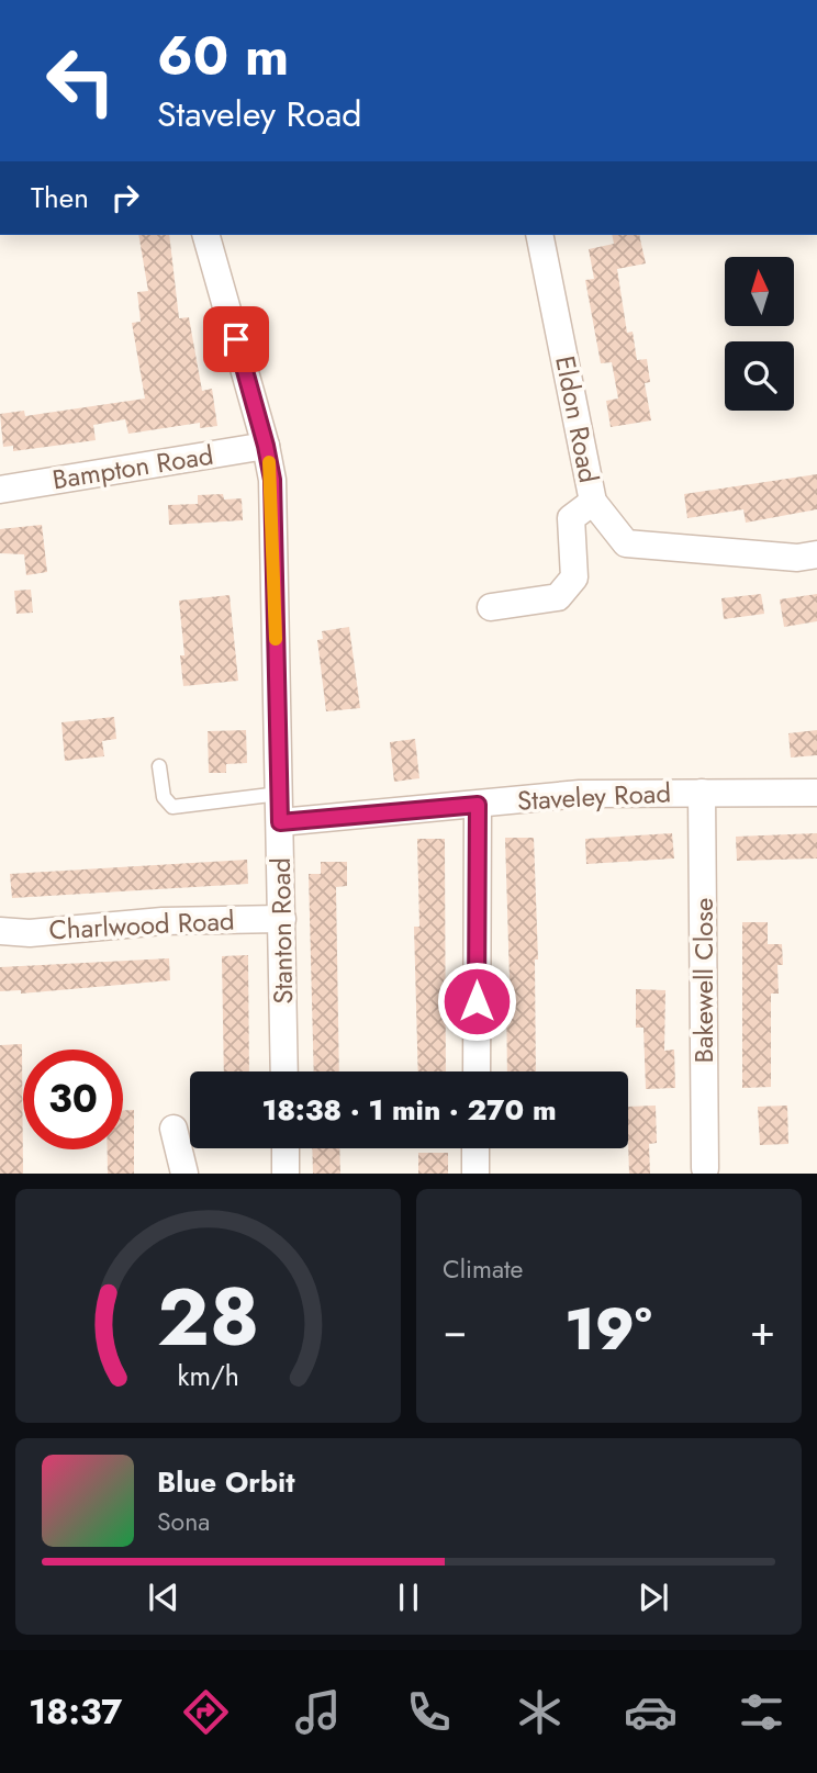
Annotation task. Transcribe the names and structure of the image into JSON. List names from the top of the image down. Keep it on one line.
{"streets":{"street":["Eldon Road","Bampton Road","Staveley Road","Charlwood Road","Stanton Road","Bakewell Close"]},"crossings":[["Bampton Road","Stanton Road"],["Staveley Road","Stanton Road"],["Staveley Road","Bakewell Close"],["Charlwood Road","Stanton Road"]],"north":"top","page":{"turn":["60 m","Staveley Road"],"then":"Then","limit":"30","trip":"18:38 · 1 min · 270 m","tile":"Climate","heat":["−","19°","+"],"song":["Blue Orbit","Sona"],"tabs":"18:37","gauge":["28","km/h"]}}
